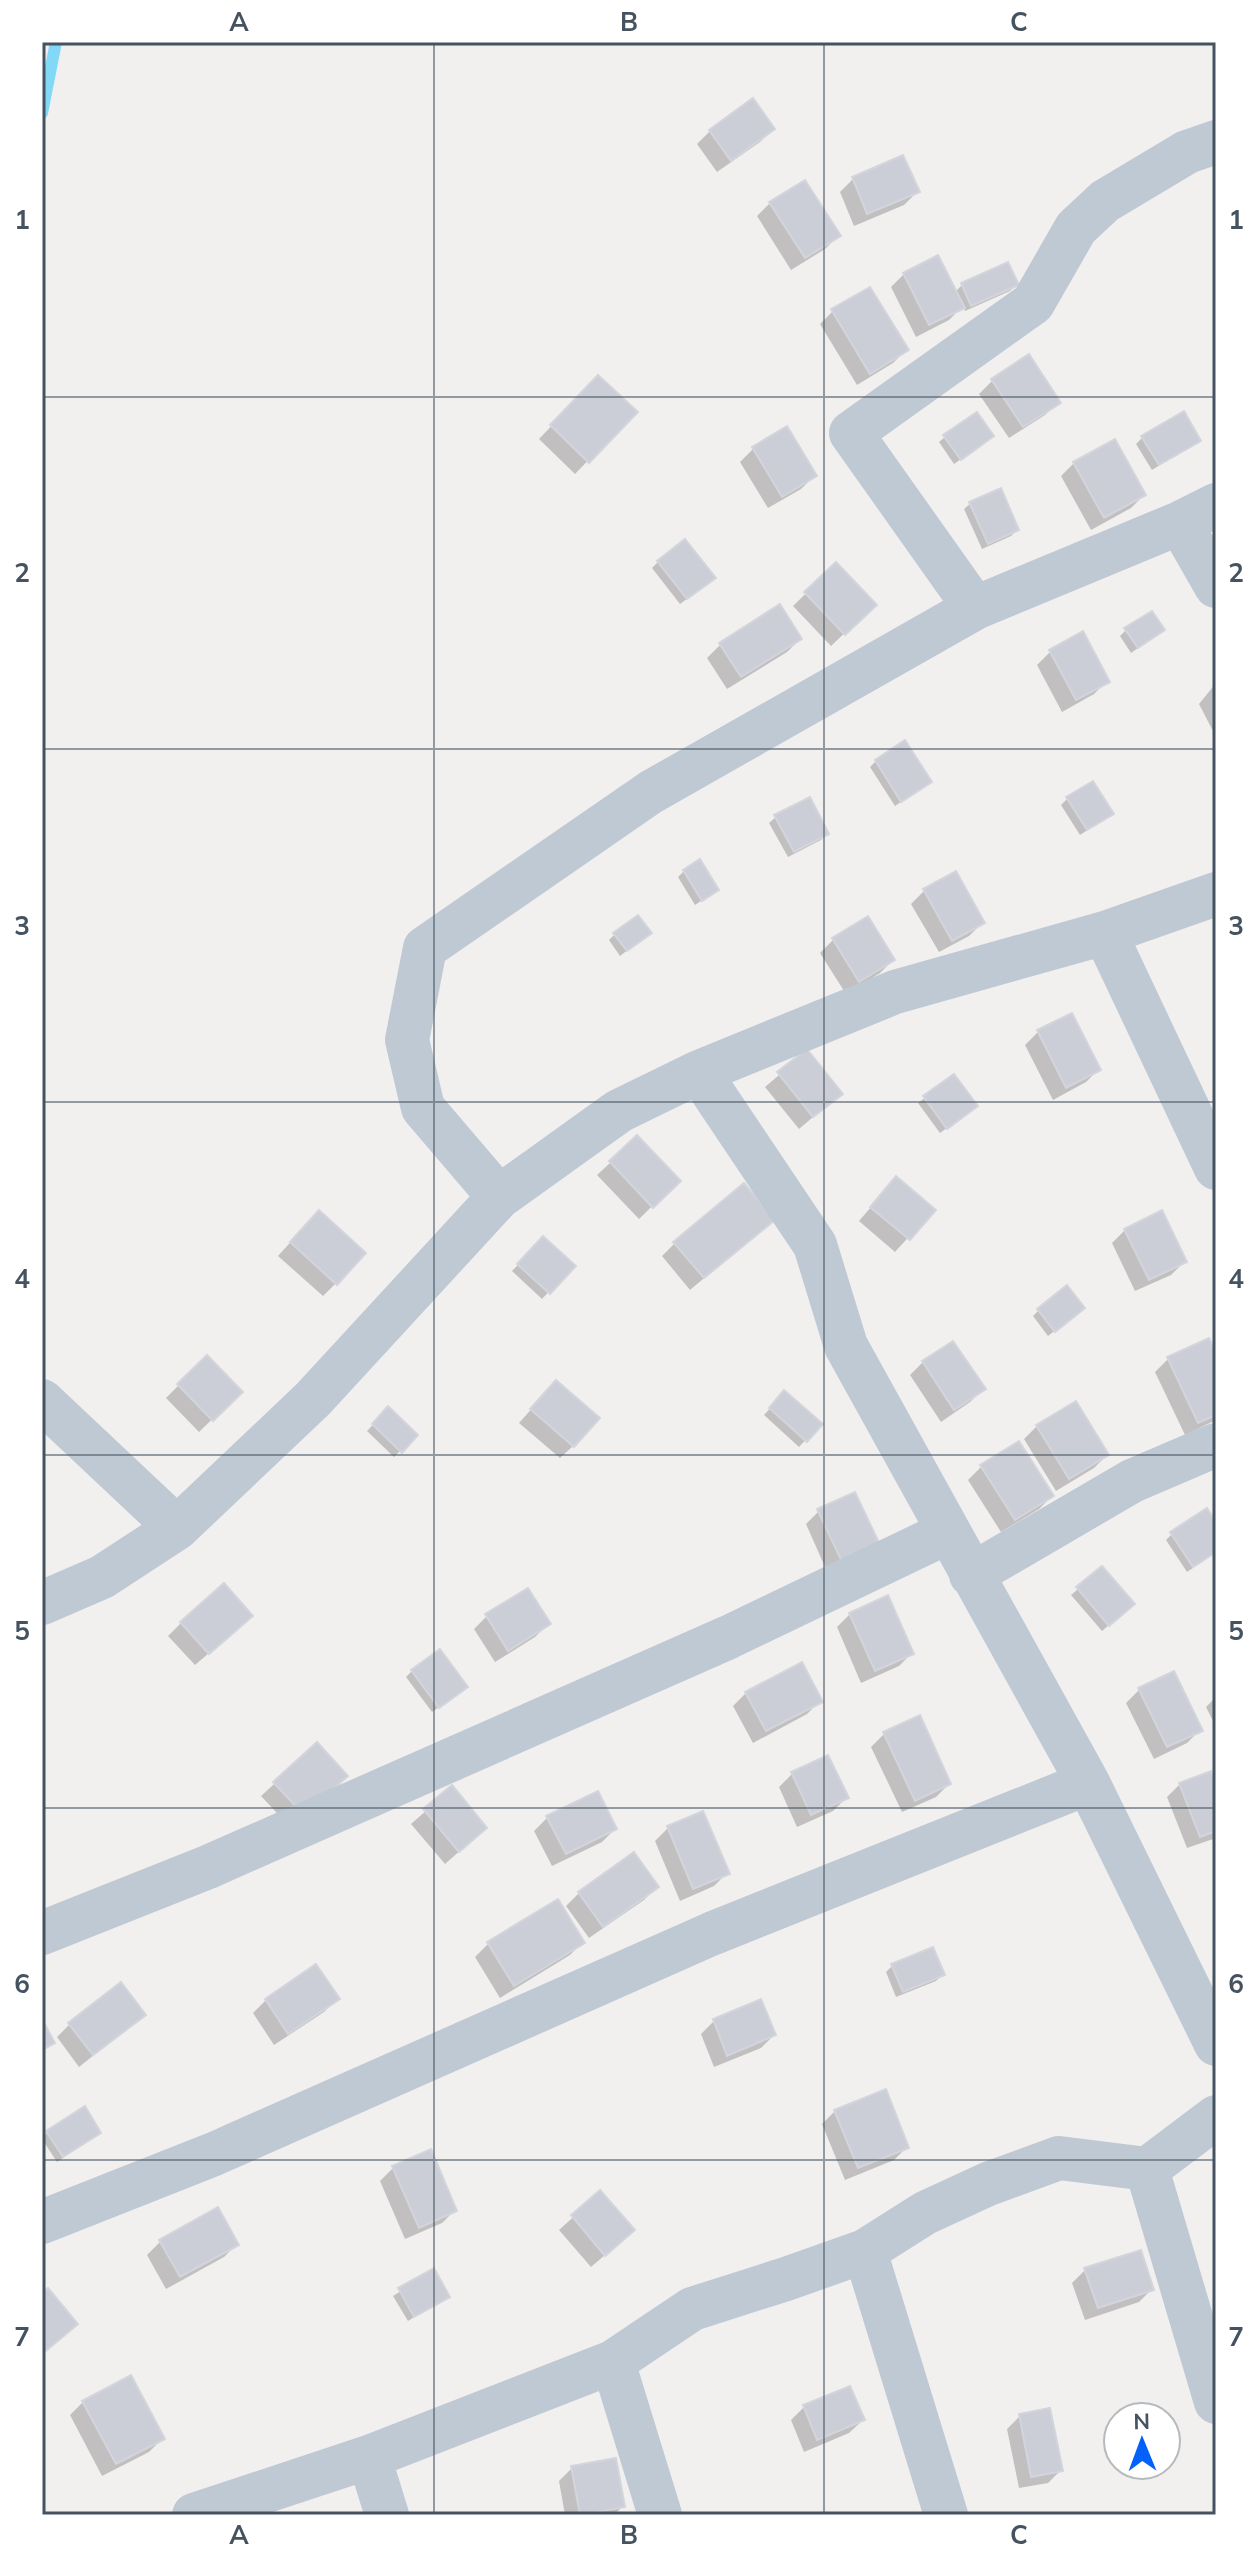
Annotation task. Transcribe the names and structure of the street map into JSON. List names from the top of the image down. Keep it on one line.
{"north":"top","grid":{"columns":["A","B","C"],"rows":["1","2","3","4","5","6","7"]}}
